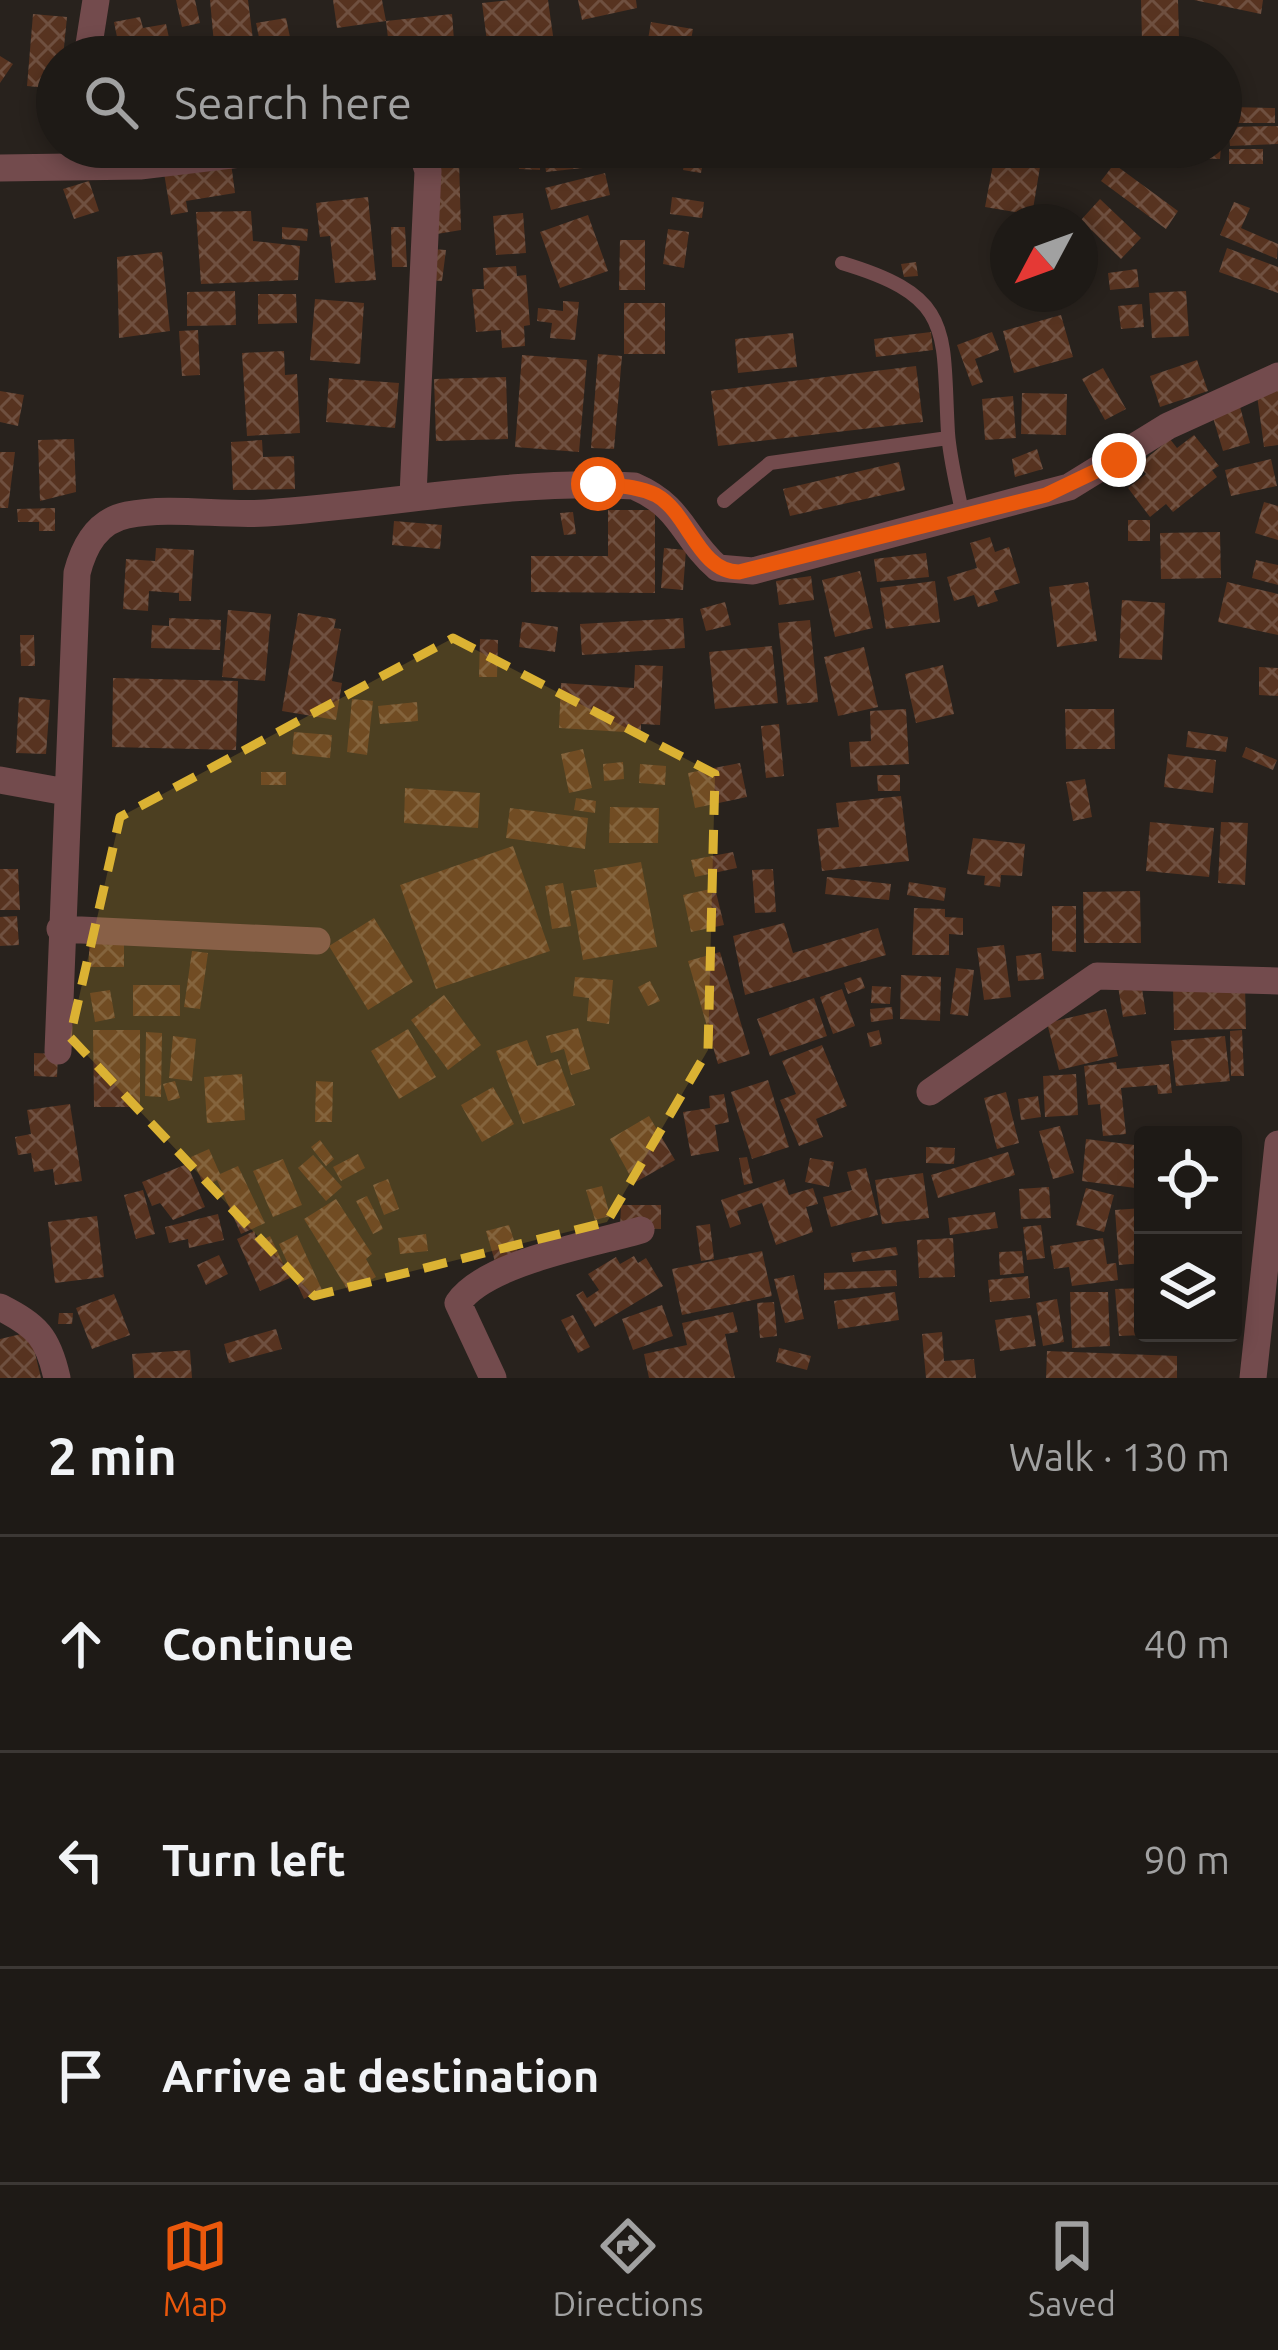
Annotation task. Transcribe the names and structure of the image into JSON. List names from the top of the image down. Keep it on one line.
{"north":"bottom left","page":{"search":"Search here","heading":["2 min","Walk · 130 m"],"list":[["Continue","40 m"],["Turn left","90 m"],"Arrive at destination"],"nav":["Map","Directions","Saved"]}}
